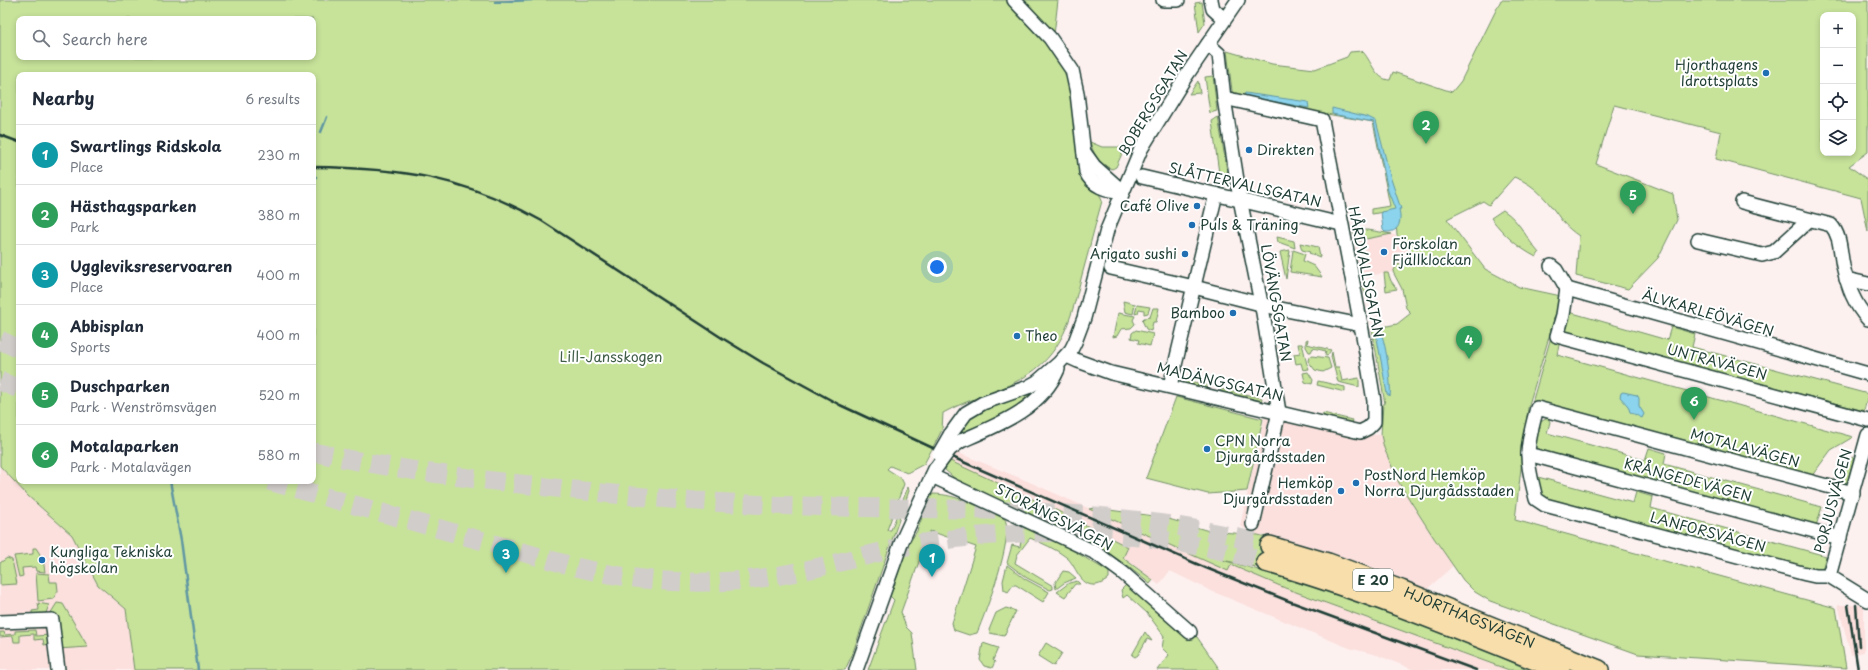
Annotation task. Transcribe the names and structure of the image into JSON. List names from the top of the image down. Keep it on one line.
{"streets":{"highway":["E 20","HJORTHAGSVÄGEN"],"street":["BOBERGSGATAN","SLÅTTERVALLSGATAN","HÅRDVALLSGATAN","LÖVÄNGSGATAN","ÄLVKARLEÖVÄGEN","UNTRAVÄGEN","MADÄNGSGATAN","MOTALAVÄGEN","KRÅNGEDEVÄGEN","PORJUSVÄGEN","STORÄNGSVÄGEN","LANFORSVÄGEN"]},"crossings":[["BOBERGSGATAN","LÖVÄNGSGATAN"],["BOBERGSGATAN","MADÄNGSGATAN"],["SLÅTTERVALLSGATAN","HÅRDVALLSGATAN"],["SLÅTTERVALLSGATAN","LÖVÄNGSGATAN"],["HÅRDVALLSGATAN","LÖVÄNGSGATAN"],["HÅRDVALLSGATAN","MADÄNGSGATAN"],["LÖVÄNGSGATAN","MADÄNGSGATAN"],["ÄLVKARLEÖVÄGEN","UNTRAVÄGEN"],["MOTALAVÄGEN","KRÅNGEDEVÄGEN"],["MOTALAVÄGEN","PORJUSVÄGEN"],["MOTALAVÄGEN","LANFORSVÄGEN"],["KRÅNGEDEVÄGEN","PORJUSVÄGEN"],["KRÅNGEDEVÄGEN","LANFORSVÄGEN"],["PORJUSVÄGEN","LANFORSVÄGEN"]],"parks":["Lill-Jansskogen"],"places":["Hjorthagens Idrottsplats","Direkten","Café Olive","Puls & Träning","Förskolan Fjällklockan","Arigato sushi","Bamboo","Theo","CPN Norra Djurgårdsstaden","PostNord Hemköp Norra Djurgådsstaden","Hemköp Djurgårdsstaden","Kungliga Tekniska högskolan"],"page":{"map_buttons":["+","−"],"search":"Search here","heading":["Nearby","6 results"],"pins":["2","5","4","6","3","1"],"list":[{"mark":"1","name":"Swartlings Ridskola","note":"Place","value":"230 m"},{"mark":"2","name":"Hästhagsparken","note":"Park","value":"380 m"},{"mark":"3","name":"Uggleviksreservoaren","note":"Place","value":"400 m"},{"mark":"4","name":"Abbisplan","note":"Sports","value":"400 m"},{"mark":"5","name":"Duschparken","note":"Park · Wenströmsvägen","value":"520 m"},{"mark":"6","name":"Motalaparken","note":"Park · Motalavägen","value":"580 m"}]}}
